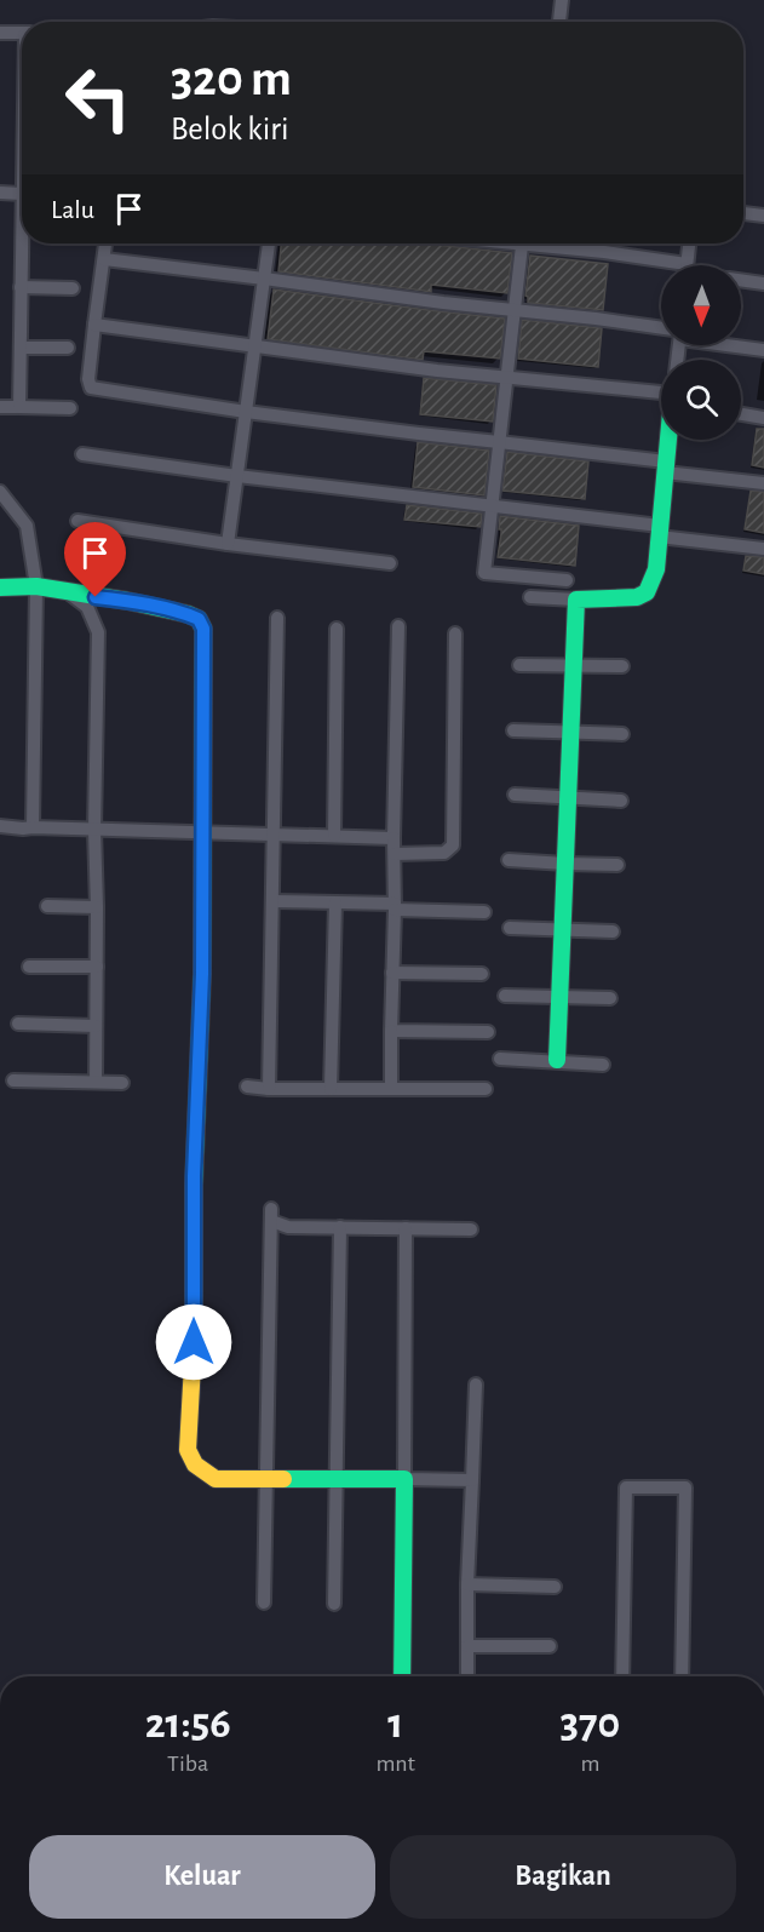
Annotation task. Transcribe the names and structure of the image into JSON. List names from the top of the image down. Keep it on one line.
{"north":"bottom","page":{"turn":["320 m","Belok kiri"],"then":"Lalu","eta":["21:56","Tiba","1","mnt","370","m"],"buttons":["Keluar","Bagikan"]}}
